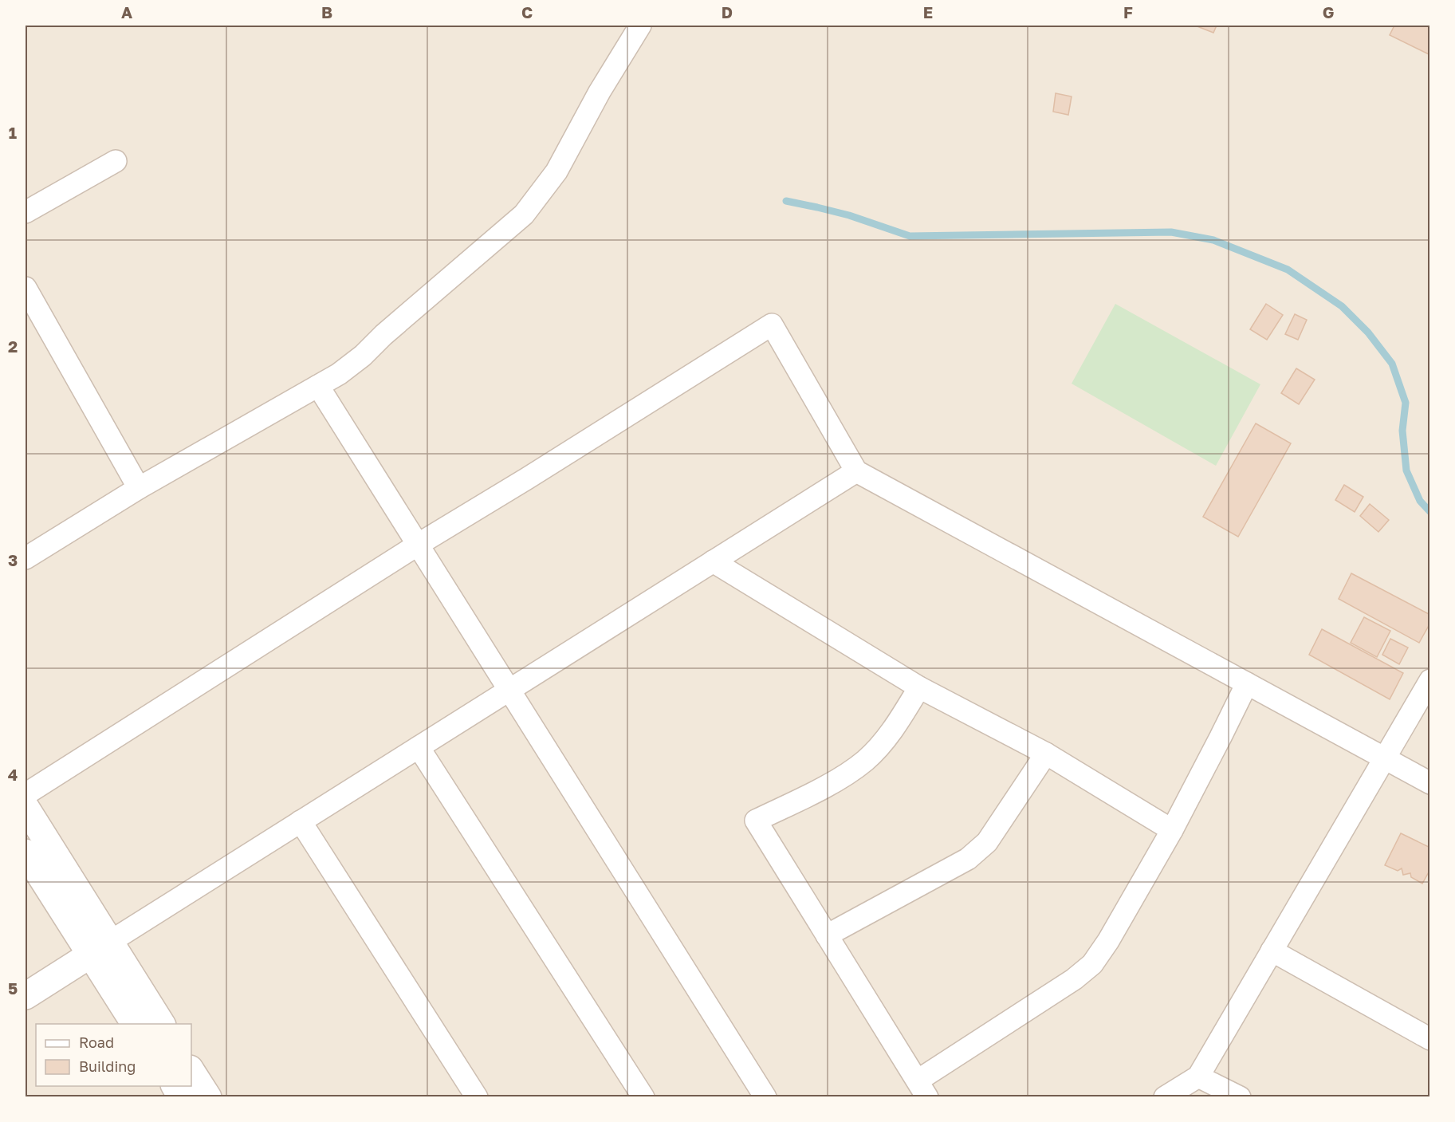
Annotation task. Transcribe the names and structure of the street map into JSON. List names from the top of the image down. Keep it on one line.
{"legend":["Road","Building"],"grid":{"columns":["A","B","C","D","E","F","G"],"rows":["1","2","3","4","5"]}}
